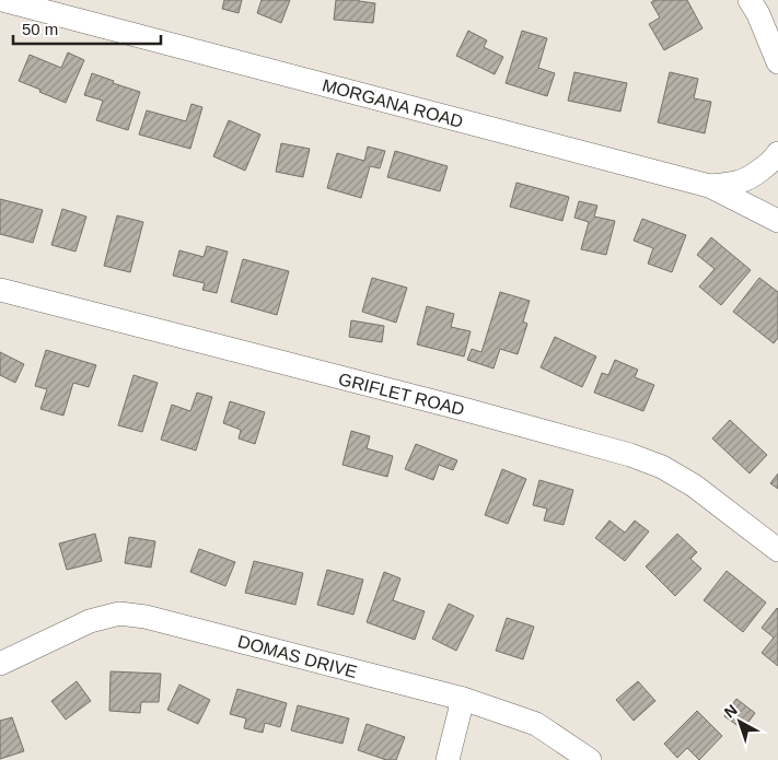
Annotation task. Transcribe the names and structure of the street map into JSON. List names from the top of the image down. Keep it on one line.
{"streets":{"street":["MORGANA ROAD","GRIFLET ROAD","DOMAS DRIVE"]},"scale_bar":"50 m","north":"top left"}
